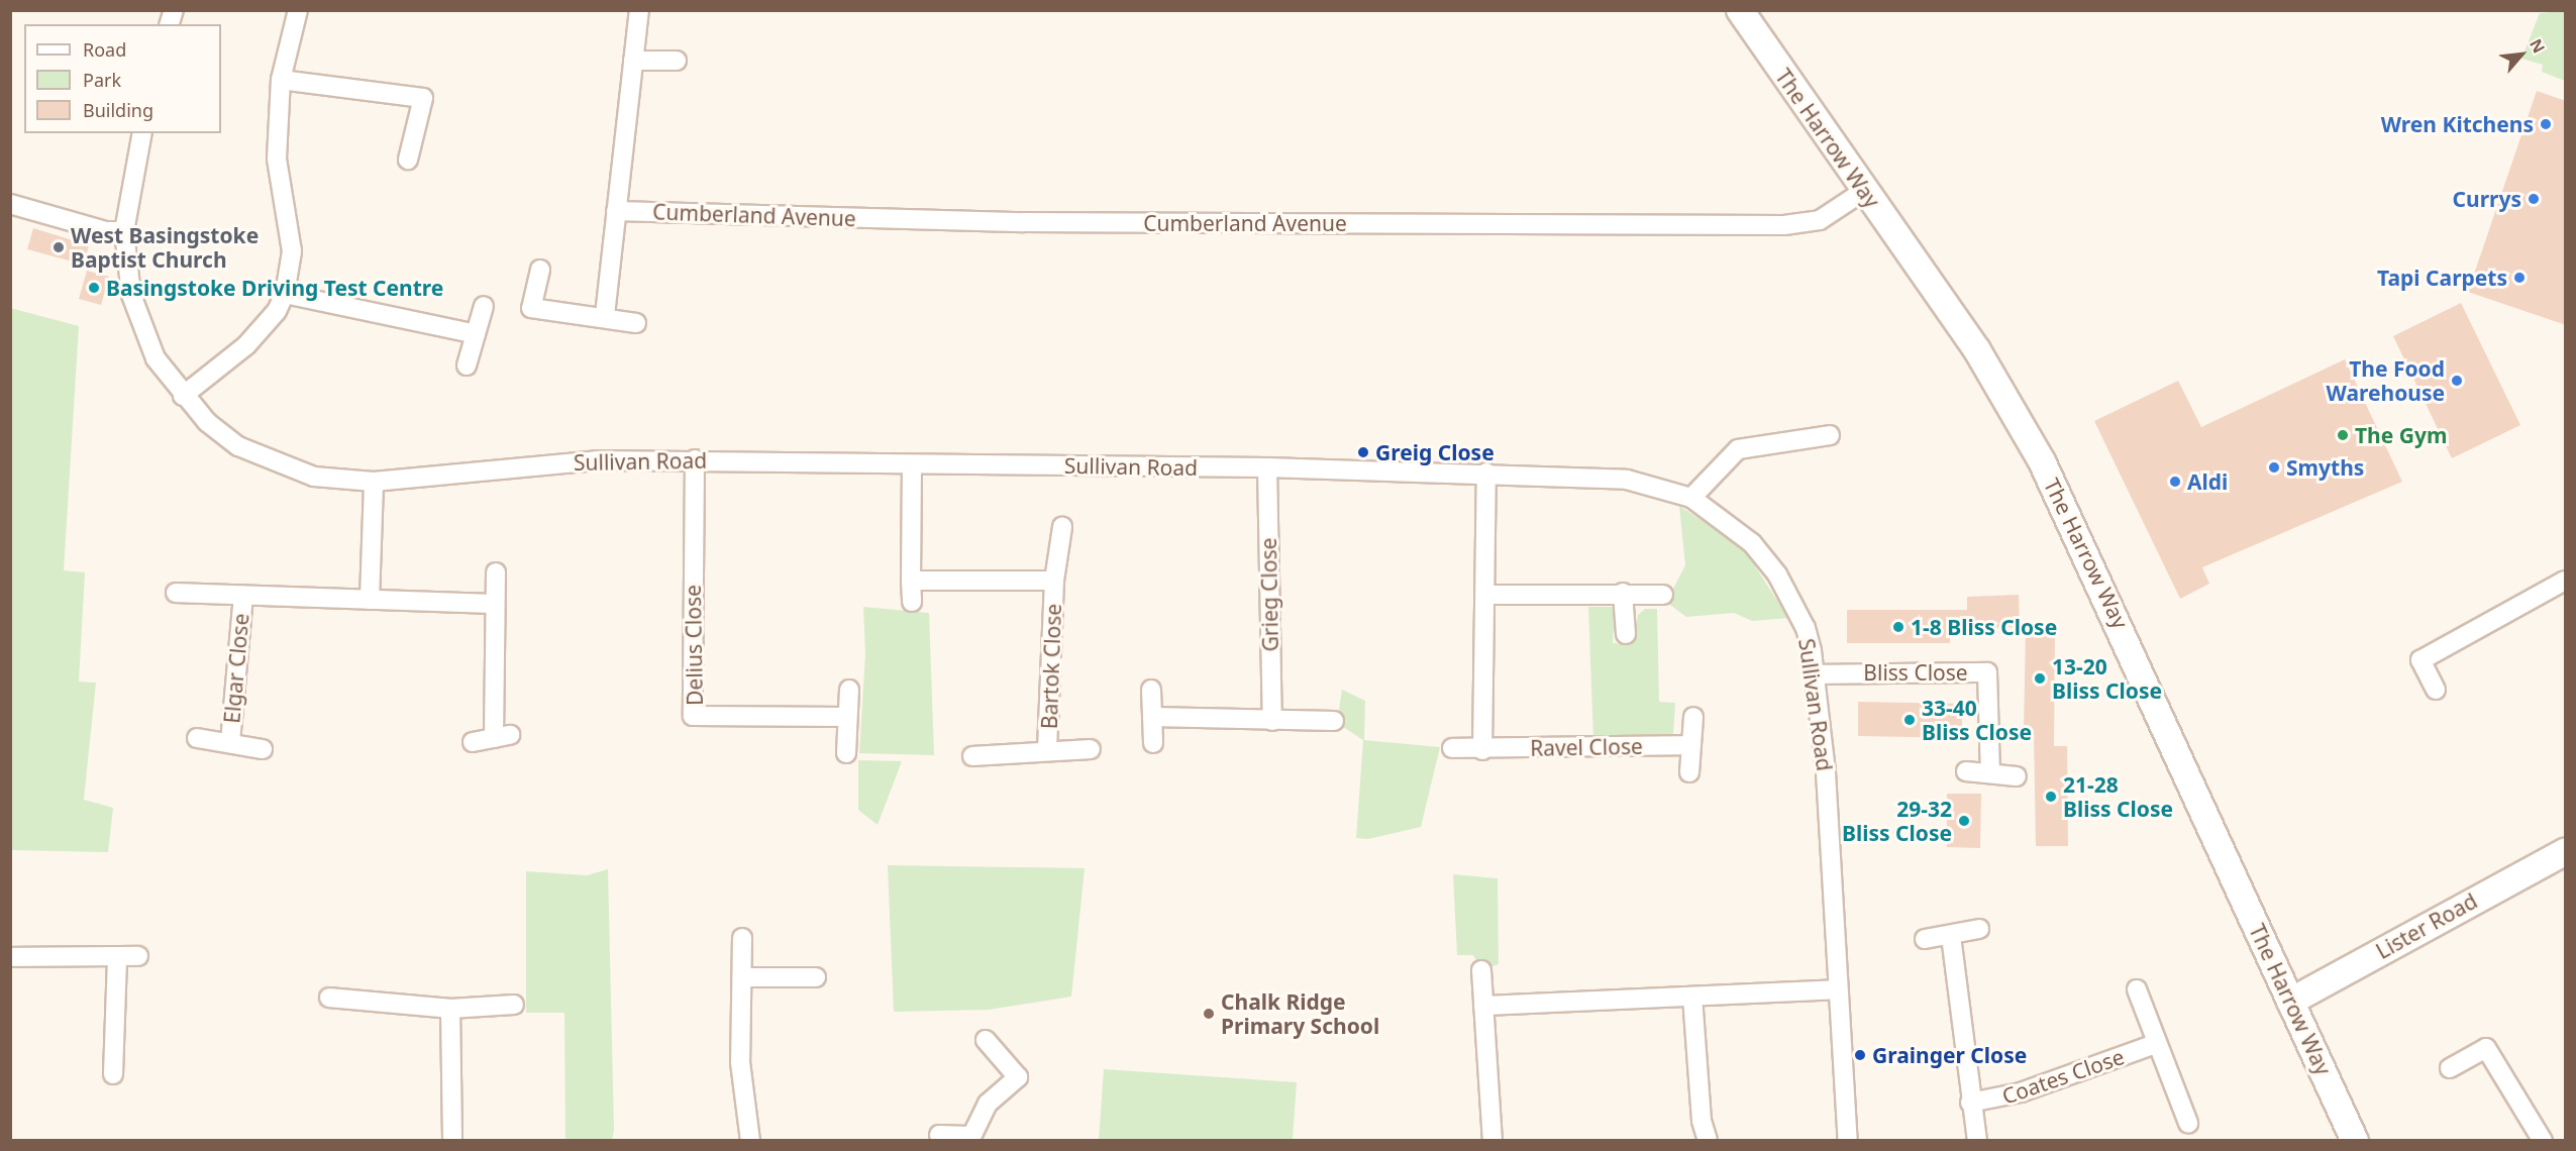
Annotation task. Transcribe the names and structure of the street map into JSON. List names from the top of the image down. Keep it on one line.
{"streets":{"street":["The Harrow Way","Cumberland Avenue","Sullivan Road","Grieg Close","Delius Close","Bartok Close","Elgar Close","Bliss Close","Ravel Close","Lister Road","Coates Close"]},"crossings":[["The Harrow Way","Cumberland Avenue"],["The Harrow Way","Lister Road"],["Sullivan Road","Grieg Close"],["Sullivan Road","Delius Close"],["Sullivan Road","Bliss Close"]],"places":["Wren Kitchens","Currys","West Basingstoke Baptist Church","Tapi Carpets","Basingstoke Driving Test Centre","The Food Warehouse","The Gym","Greig Close","Smyths","Aldi","1-8 Bliss Close","13-20 Bliss Close","33-40 Bliss Close","21-28 Bliss Close","29-32 Bliss Close","Chalk Ridge Primary School","Grainger Close"],"legend":["Road","Park","Building"],"north":"top right"}
